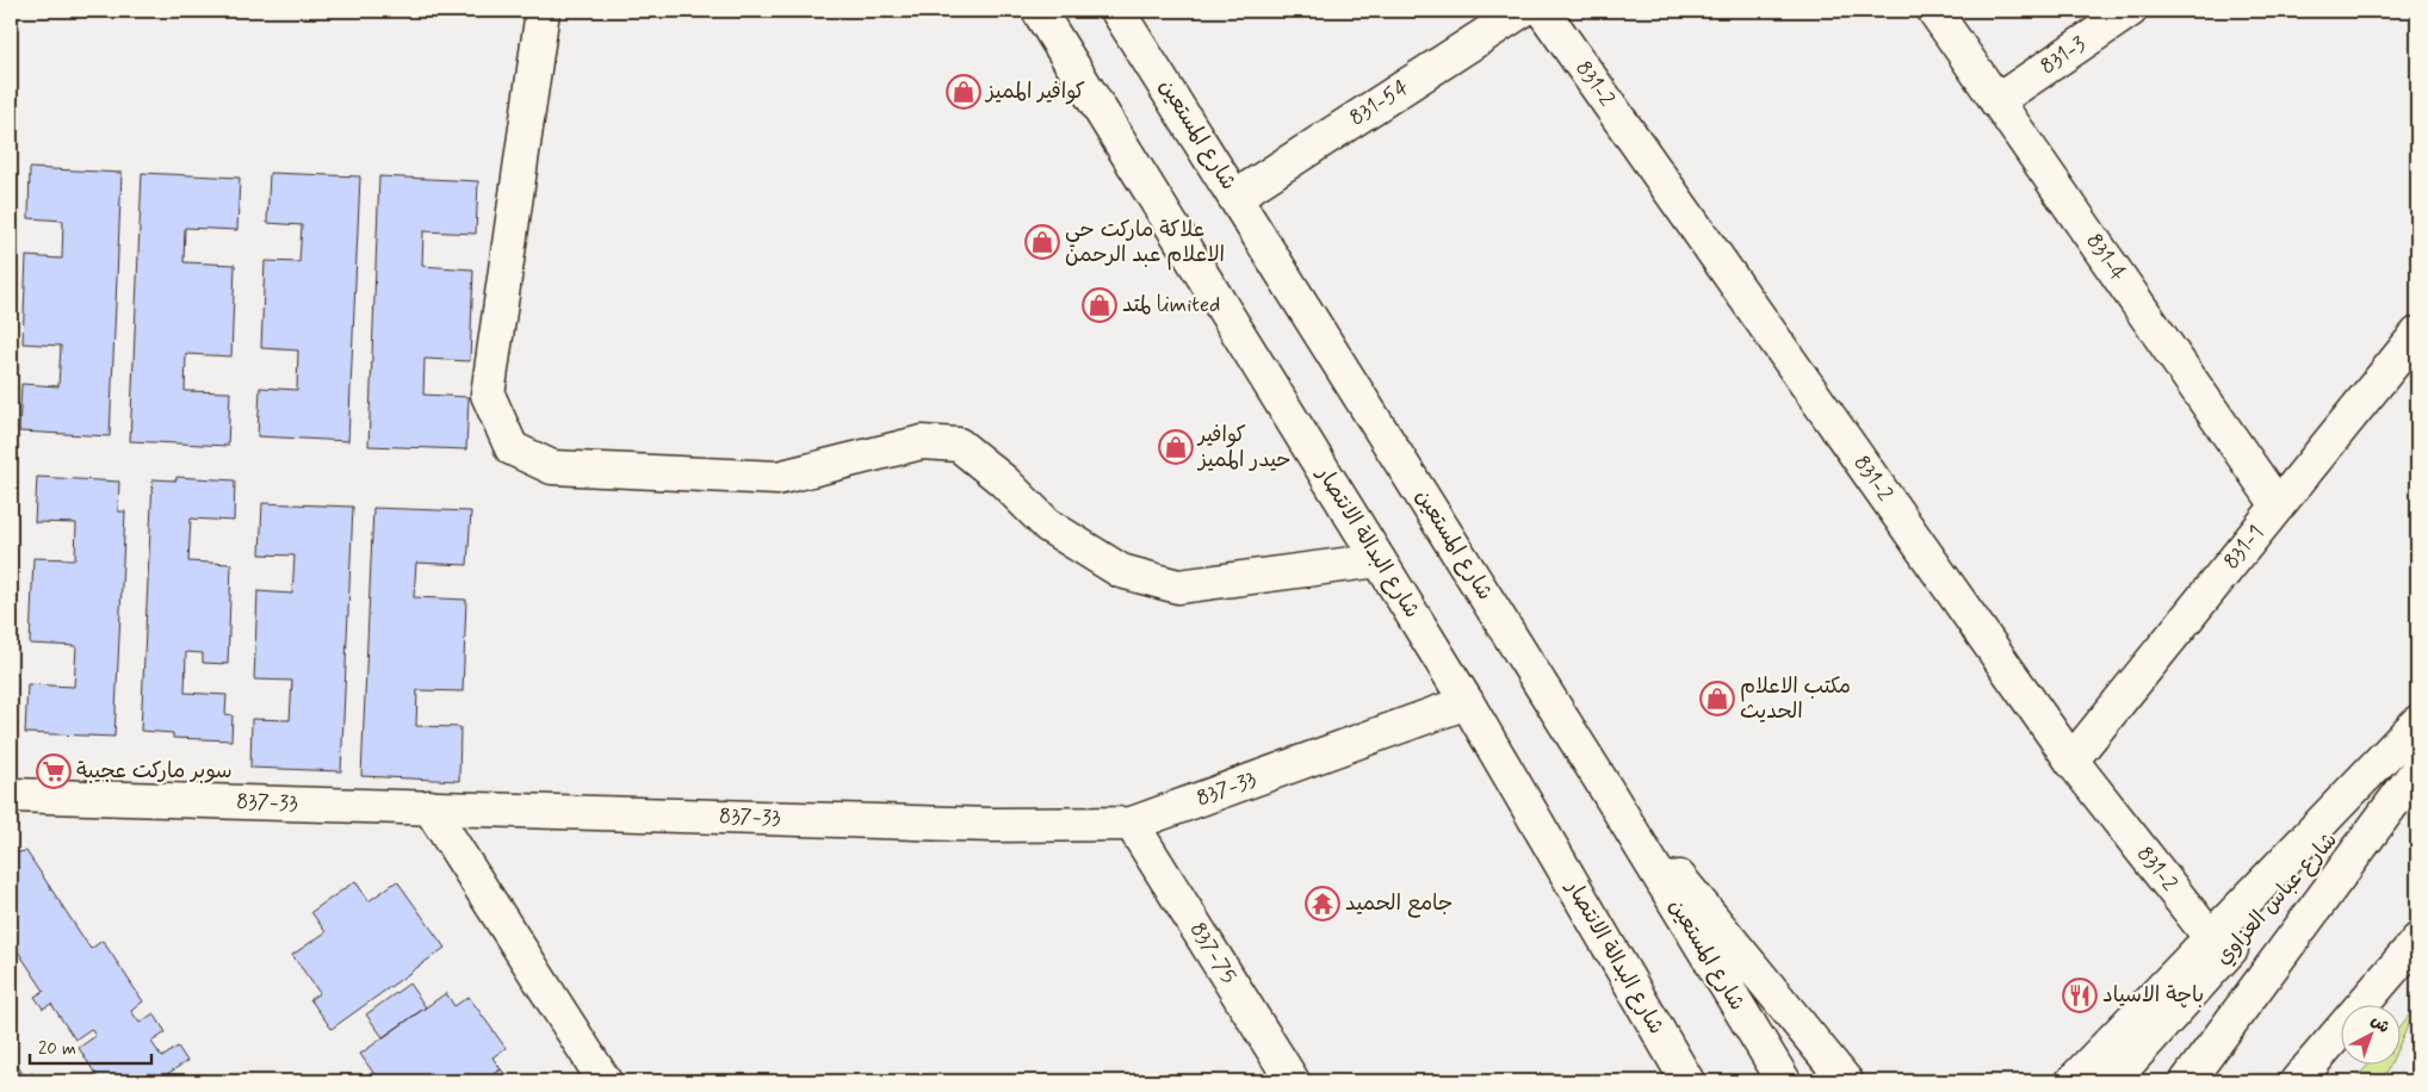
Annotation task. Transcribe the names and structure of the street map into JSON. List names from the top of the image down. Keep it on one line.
{"streets":{"street":["831-3","831-2","831-54","شارع المستعين","831-4","شارع البدالة الانتصار","831-1","837-33","شارع عباس العزاوي","837-75"]},"crossings":[["831-3","831-4"],["831-2","831-1"],["831-54","شارع المستعين"],["831-4","831-1"],["شارع البدالة الانتصار","837-33"],["837-33","837-75"]],"places":{"shop":["كوافير المميز","علاكة ماركت حي الاعلام عبد الرحمن","لمتد limited","كوافير حيدر المميز","مكتب الاعلام الحديث"],"supermarket":["سوبر ماركت عجيبة"],"temple":["جامع الحميد"],"restaurant":["باچة الاسياد"]},"scale_bar":"20 m","north":"top right"}
